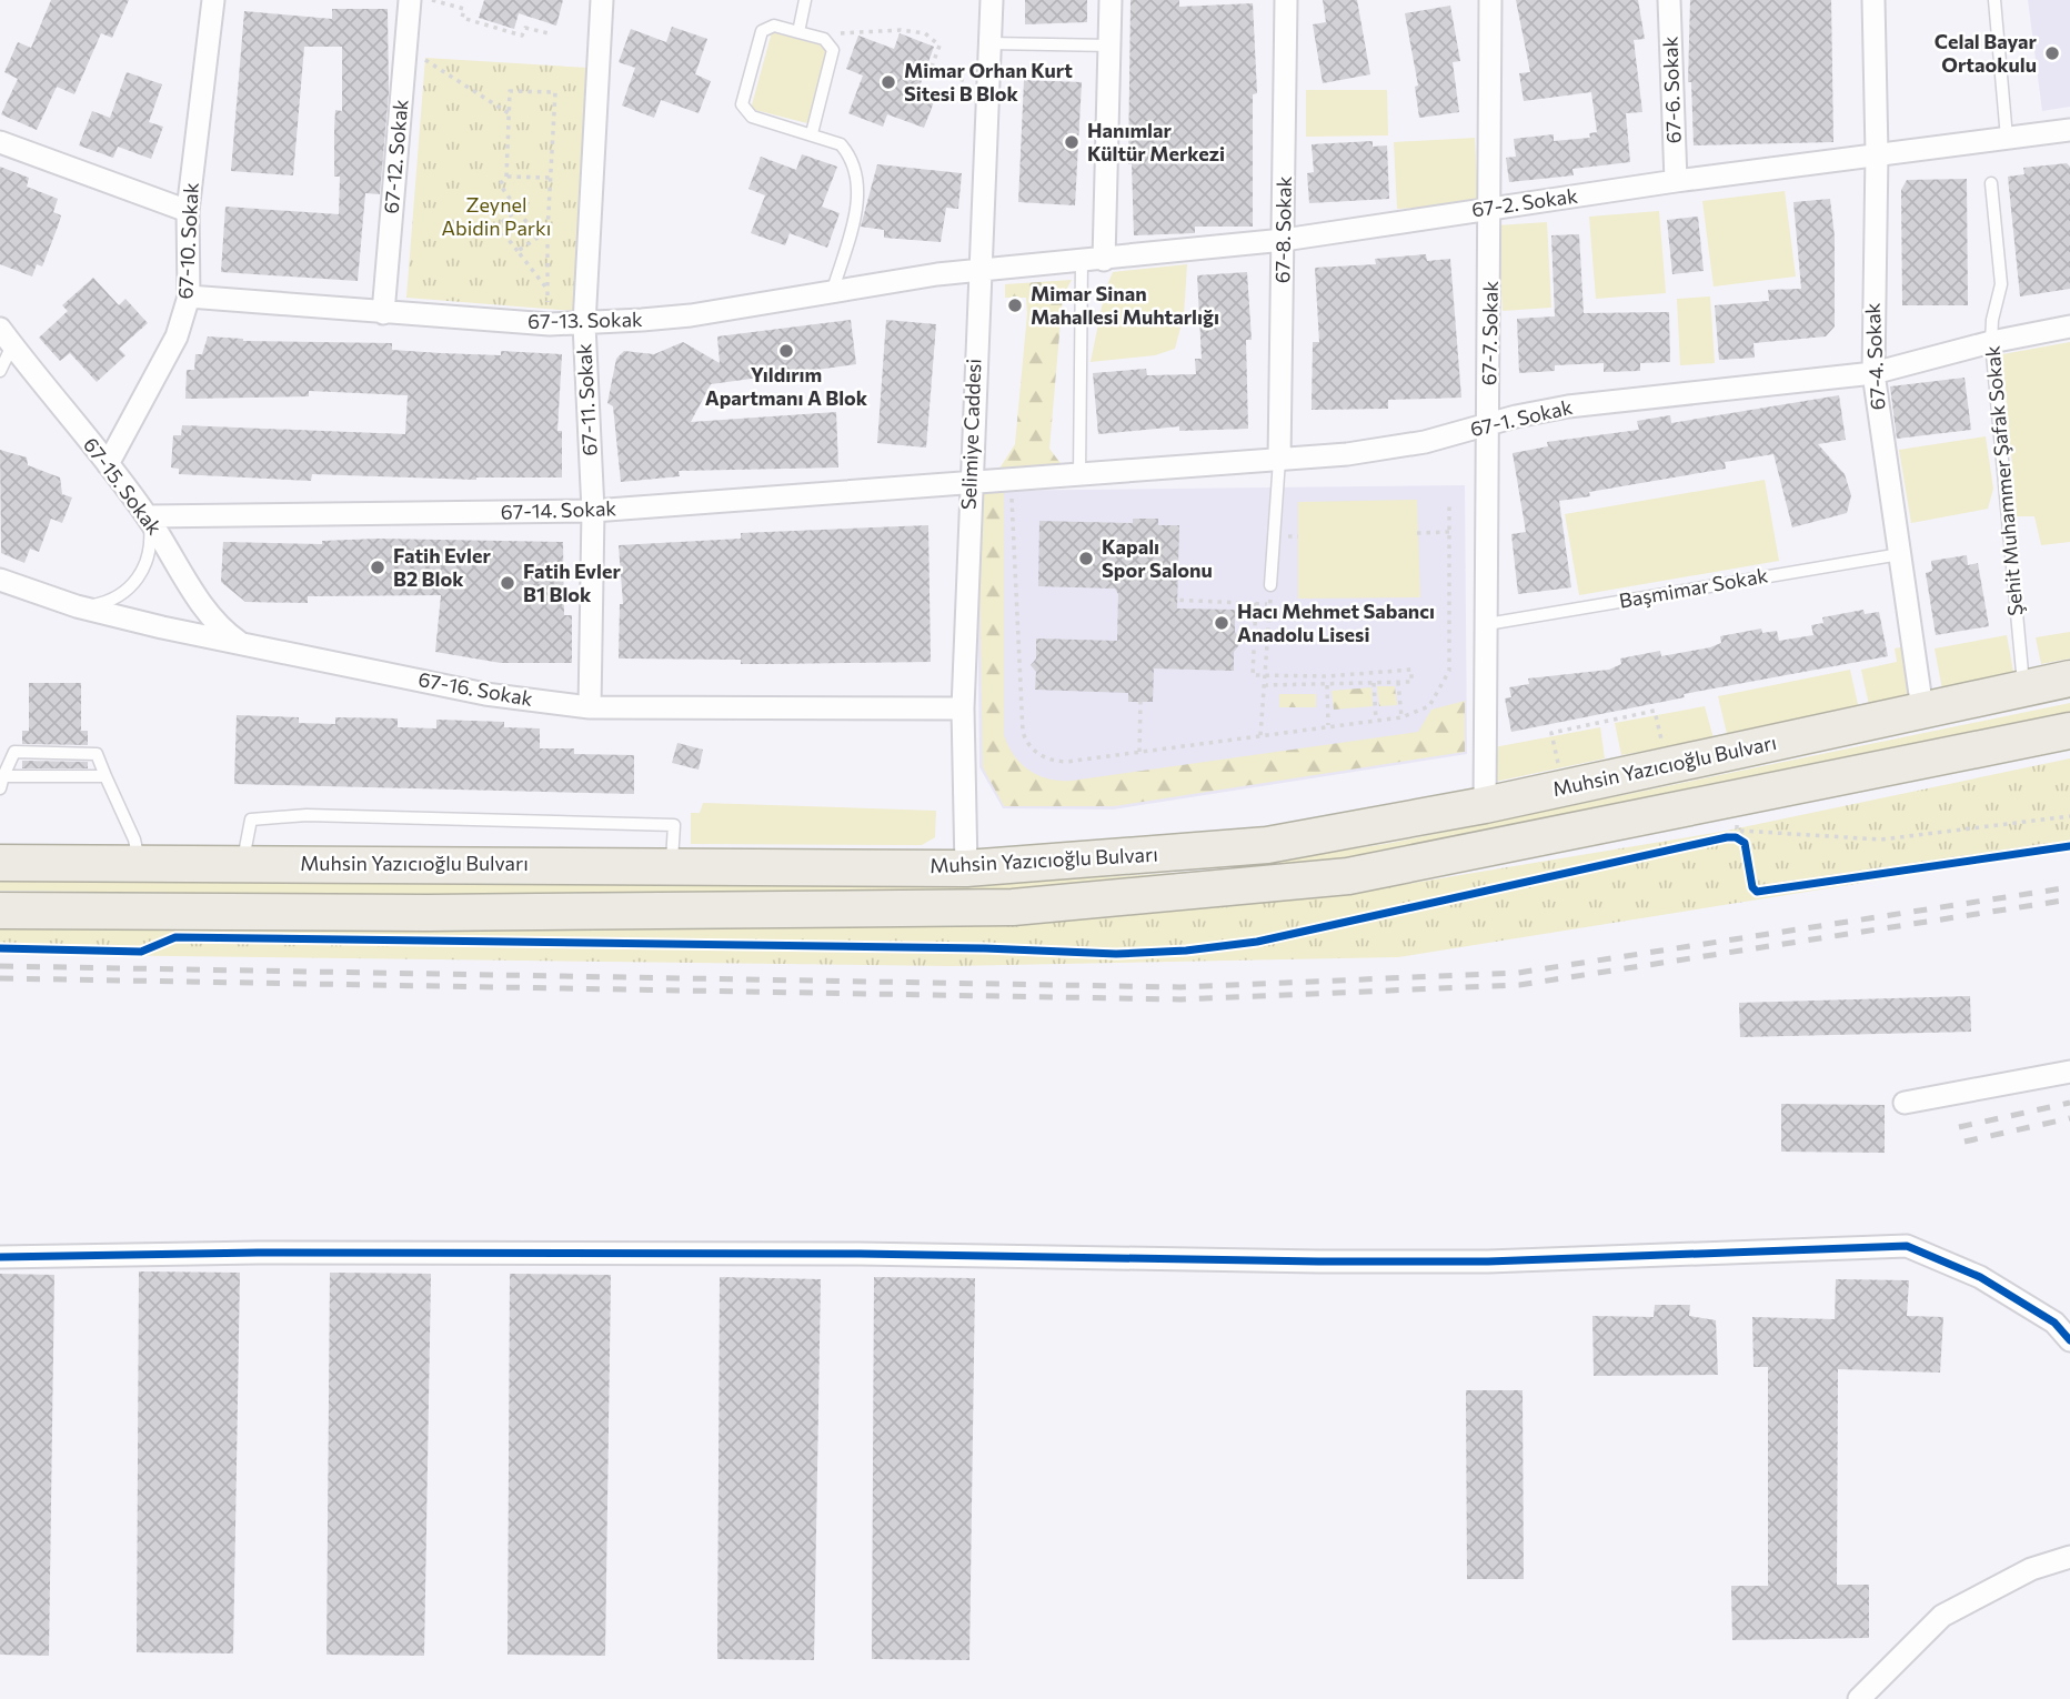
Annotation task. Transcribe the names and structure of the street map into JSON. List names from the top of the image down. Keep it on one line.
{"streets":{"main road":["Muhsin Yazıcıoğlu Bulvarı"],"street":["67-6. Sokak","67-12. Sokak","67-2. Sokak","67-8. Sokak","67-10. Sokak","67-13. Sokak","67-7. Sokak","67-4. Sokak","67-11. Sokak","67-1. Sokak","Selimiye Caddesi","67-15. Sokak","67-14. Sokak","67-16. Sokak"],"lane":["Şehit Muhammer Şafak Sokak","Başmimar Sokak"]},"crossings":[["67-6. Sokak","67-2. Sokak"],["67-12. Sokak","67-13. Sokak"],["67-2. Sokak","67-8. Sokak"],["67-2. Sokak","67-13. Sokak"],["67-2. Sokak","67-7. Sokak"],["67-2. Sokak","67-4. Sokak"],["67-2. Sokak","Selimiye Caddesi"],["67-8. Sokak","67-1. Sokak"],["67-10. Sokak","67-13. Sokak"],["67-10. Sokak","67-15. Sokak"],["67-13. Sokak","67-11. Sokak"],["67-13. Sokak","Selimiye Caddesi"],["67-7. Sokak","67-1. Sokak"],["67-7. Sokak","Başmimar Sokak"],["67-7. Sokak","Muhsin Yazıcıoğlu Bulvarı"],["67-4. Sokak","67-1. Sokak"],["67-4. Sokak","Başmimar Sokak"],["67-4. Sokak","Muhsin Yazıcıoğlu Bulvarı"],["67-11. Sokak","67-14. Sokak"],["67-11. Sokak","67-16. Sokak"],["67-1. Sokak","Selimiye Caddesi"],["67-1. Sokak","Şehit Muhammer Şafak Sokak"],["67-1. Sokak","67-14. Sokak"],["Selimiye Caddesi","67-14. Sokak"],["Selimiye Caddesi","67-16. Sokak"],["Selimiye Caddesi","Muhsin Yazıcıoğlu Bulvarı"],["Şehit Muhammer Şafak Sokak","Muhsin Yazıcıoğlu Bulvarı"],["67-15. Sokak","67-14. Sokak"],["67-15. Sokak","67-16. Sokak"]],"parks":["Zeynel Abidin Parkı"],"places":["Celal Bayar Ortaokulu","Mimar Orhan Kurt Sitesi B Blok","Hanımlar Kültür Merkezi","Mimar Sinan Mahallesi Muhtarlığı","Yıldırım Apartmanı A Blok","Kapalı Spor Salonu","Fatih Evler B2 Blok","Fatih Evler B1 Blok","Hacı Mehmet Sabancı Anadolu Lisesi"]}
